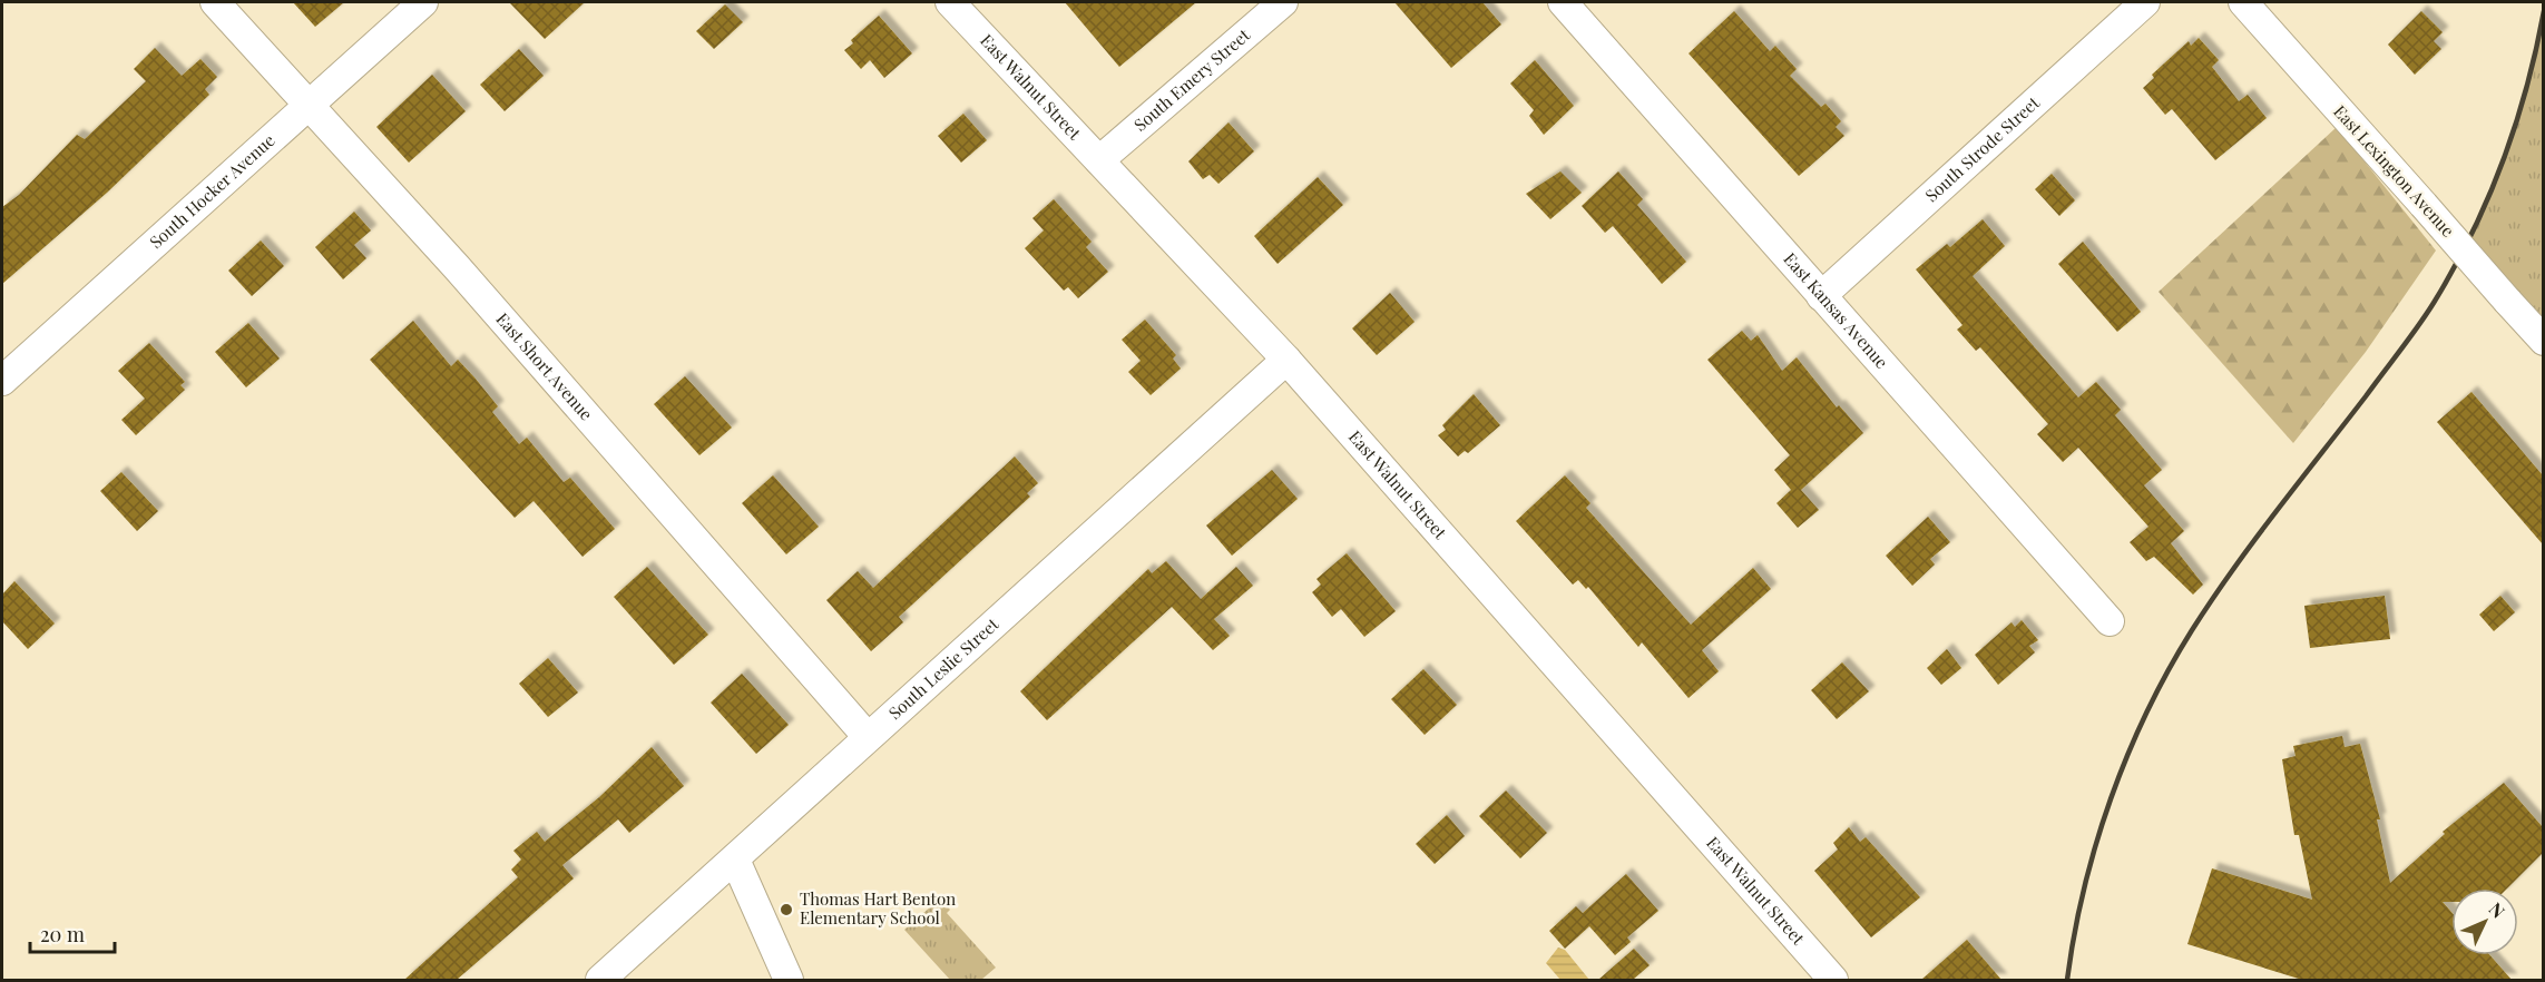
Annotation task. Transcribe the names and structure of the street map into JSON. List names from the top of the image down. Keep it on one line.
{"streets":{"street":["South Emery Street","East Walnut Street","South Strode Street","East Lexington Avenue","South Hocker Avenue","East Kansas Avenue","East Short Avenue","South Leslie Street"]},"crossings":[["South Emery Street","East Walnut Street"],["East Walnut Street","South Leslie Street"],["South Strode Street","East Kansas Avenue"],["South Hocker Avenue","East Short Avenue"],["East Short Avenue","South Leslie Street"]],"places":["Thomas Hart Benton Elementary School"],"scale_bar":"20 m","north":"top right"}
